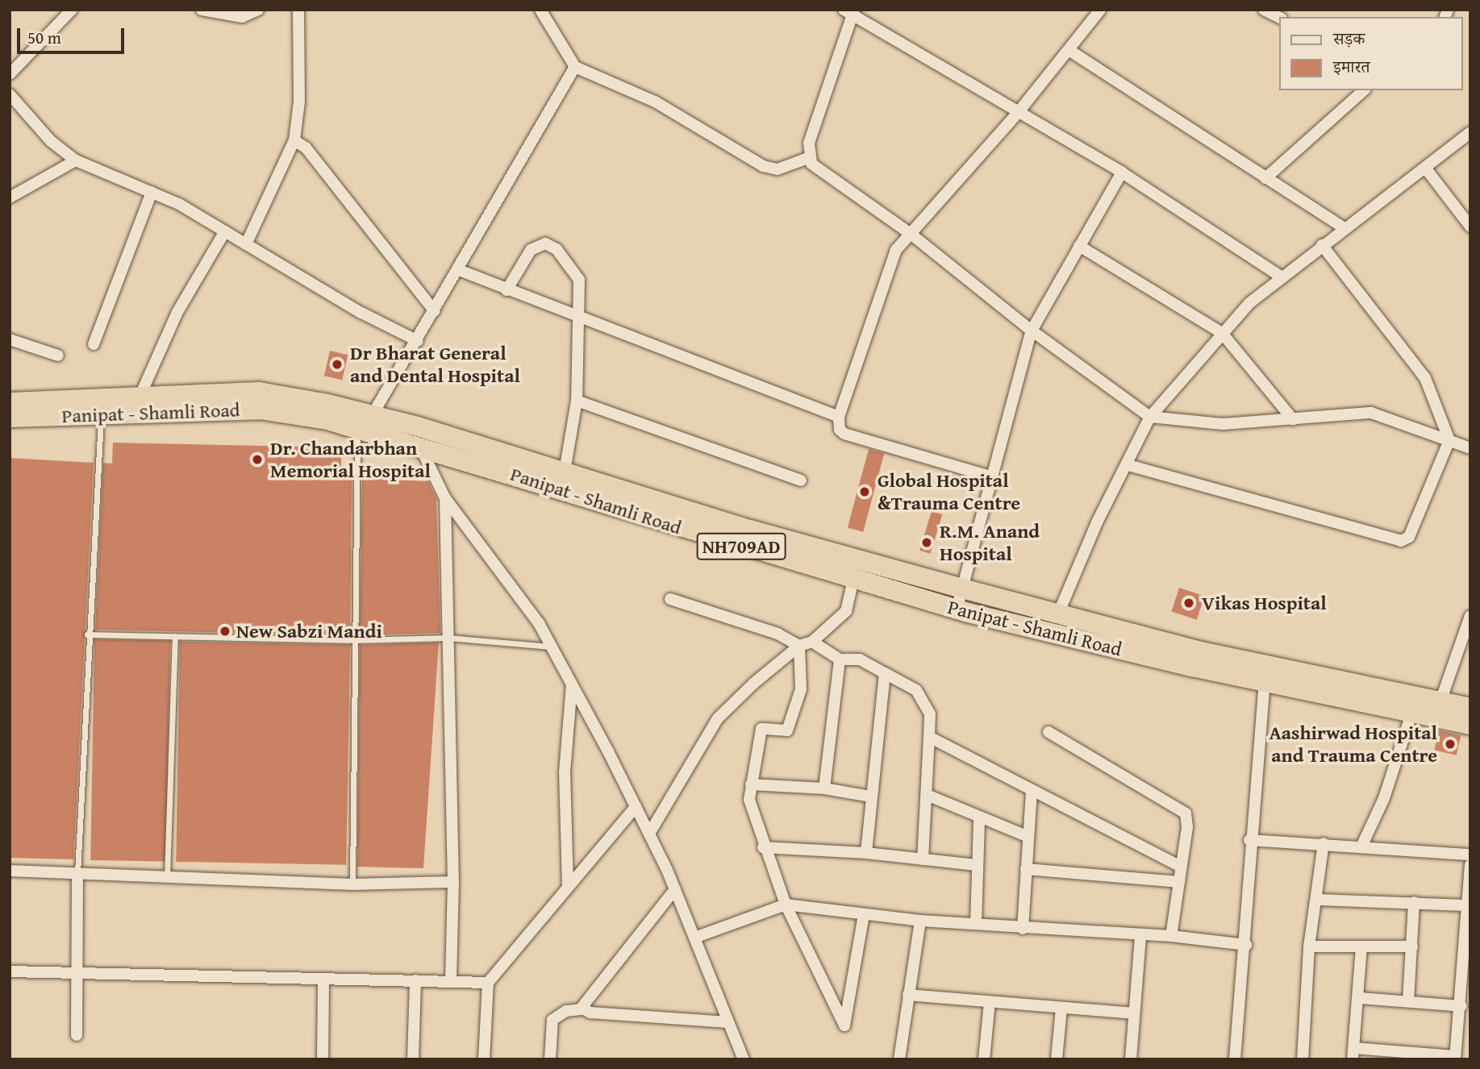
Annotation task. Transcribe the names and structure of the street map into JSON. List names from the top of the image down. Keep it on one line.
{"streets":{"highway":["Panipat - Shamli Road","NH709AD"]},"places":["Dr Bharat General and Dental Hospital","Dr. Chandarbhan Memorial Hospital","Global Hospital &Trauma Centre","R.M. Anand Hospital","Vikas Hospital","New Sabzi Mandi","Aashirwad Hospital and Trauma Centre"],"legend":["सड़क","इमारत"],"scale_bar":"50 m"}
